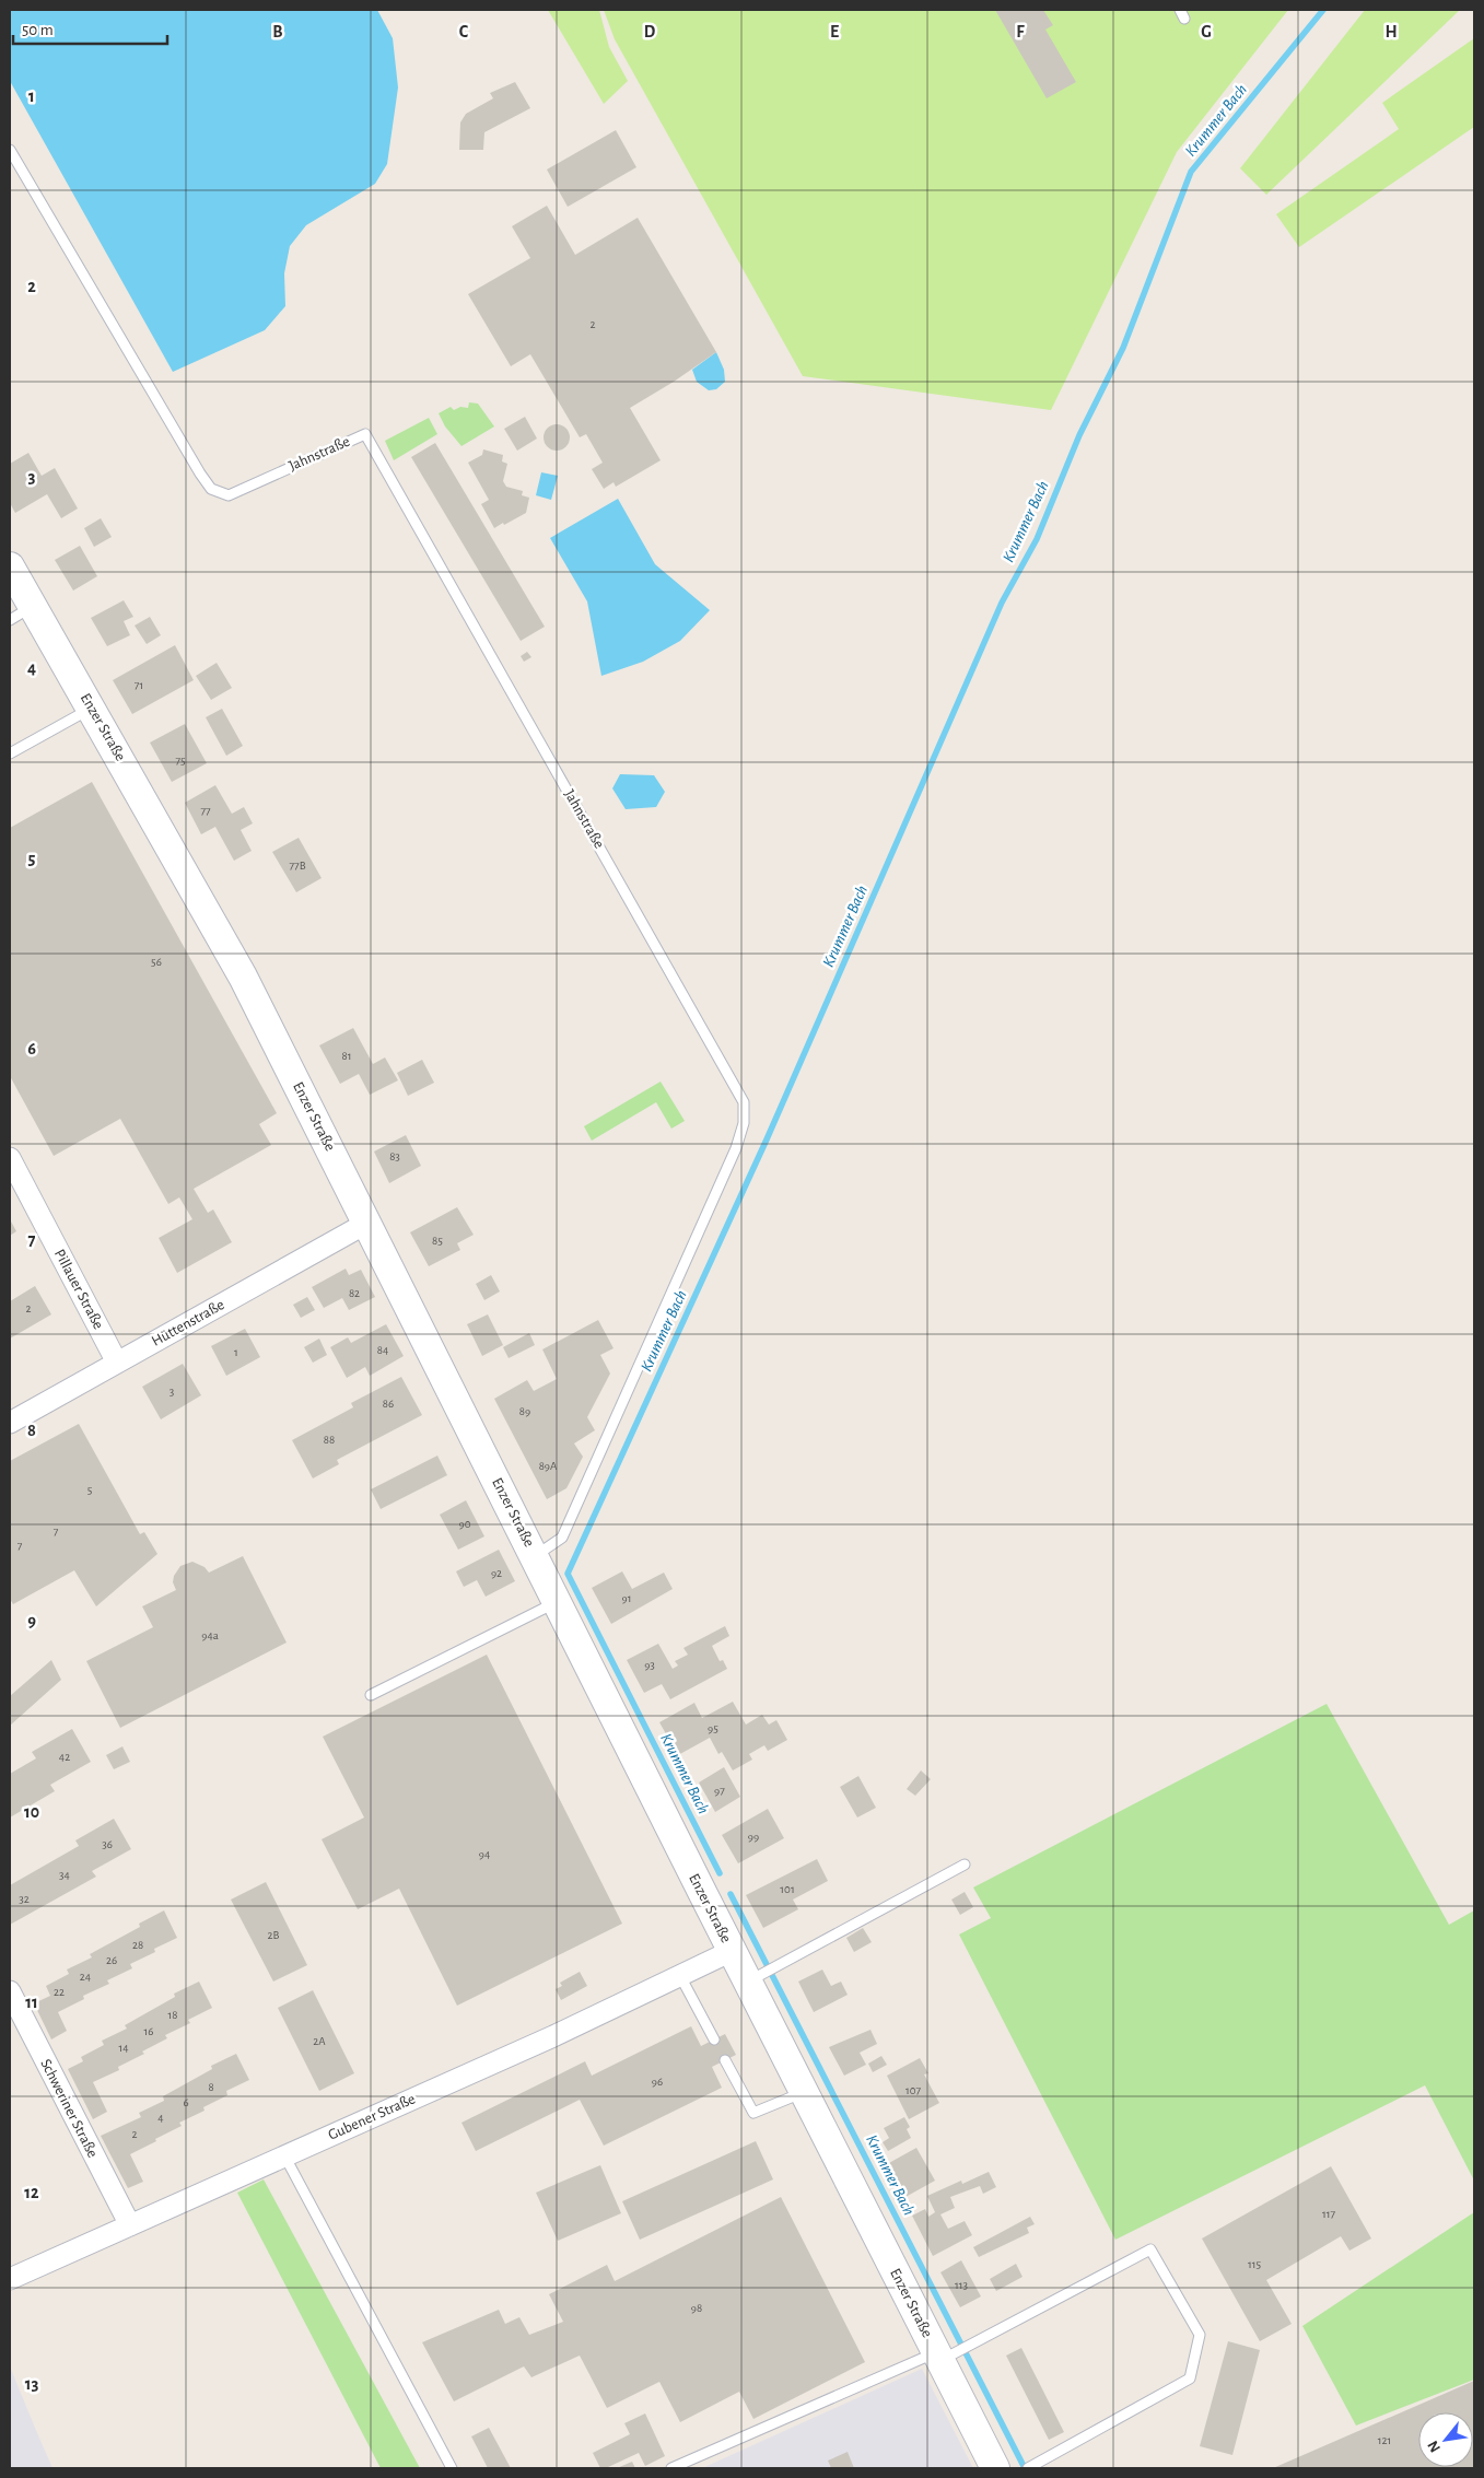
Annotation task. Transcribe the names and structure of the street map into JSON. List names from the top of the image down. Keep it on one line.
{"streets":{"main road":["Enzer Straße"],"street":["Pillauer Straße","Hüttenstraße","Schweriner Straße","Gubener Straße"],"lane":["Jahnstraße"]},"crossings":[["Jahnstraße","Enzer Straße"],["Enzer Straße","Hüttenstraße"],["Enzer Straße","Gubener Straße"],["Pillauer Straße","Hüttenstraße"],["Schweriner Straße","Gubener Straße"]],"water":["Krummer Bach"],"house_numbers":["2","71","75","77","77B","56","81","83","85","82","2","84","1","3","86","89","88","89A","5","90","7","7","92","91","94a","93","95","42","97","99","36","94","34","101","32","2B","28","26","24","22","18","16","2A","14","96","8","107","6","4","2","117","115","113","98","121"],"scale_bar":"50 m","north":"bottom left","grid":{"columns":["B","C","D","E","F","G","H"],"rows":["1","2","3","4","5","6","7","8","9","10","11","12","13"]}}
